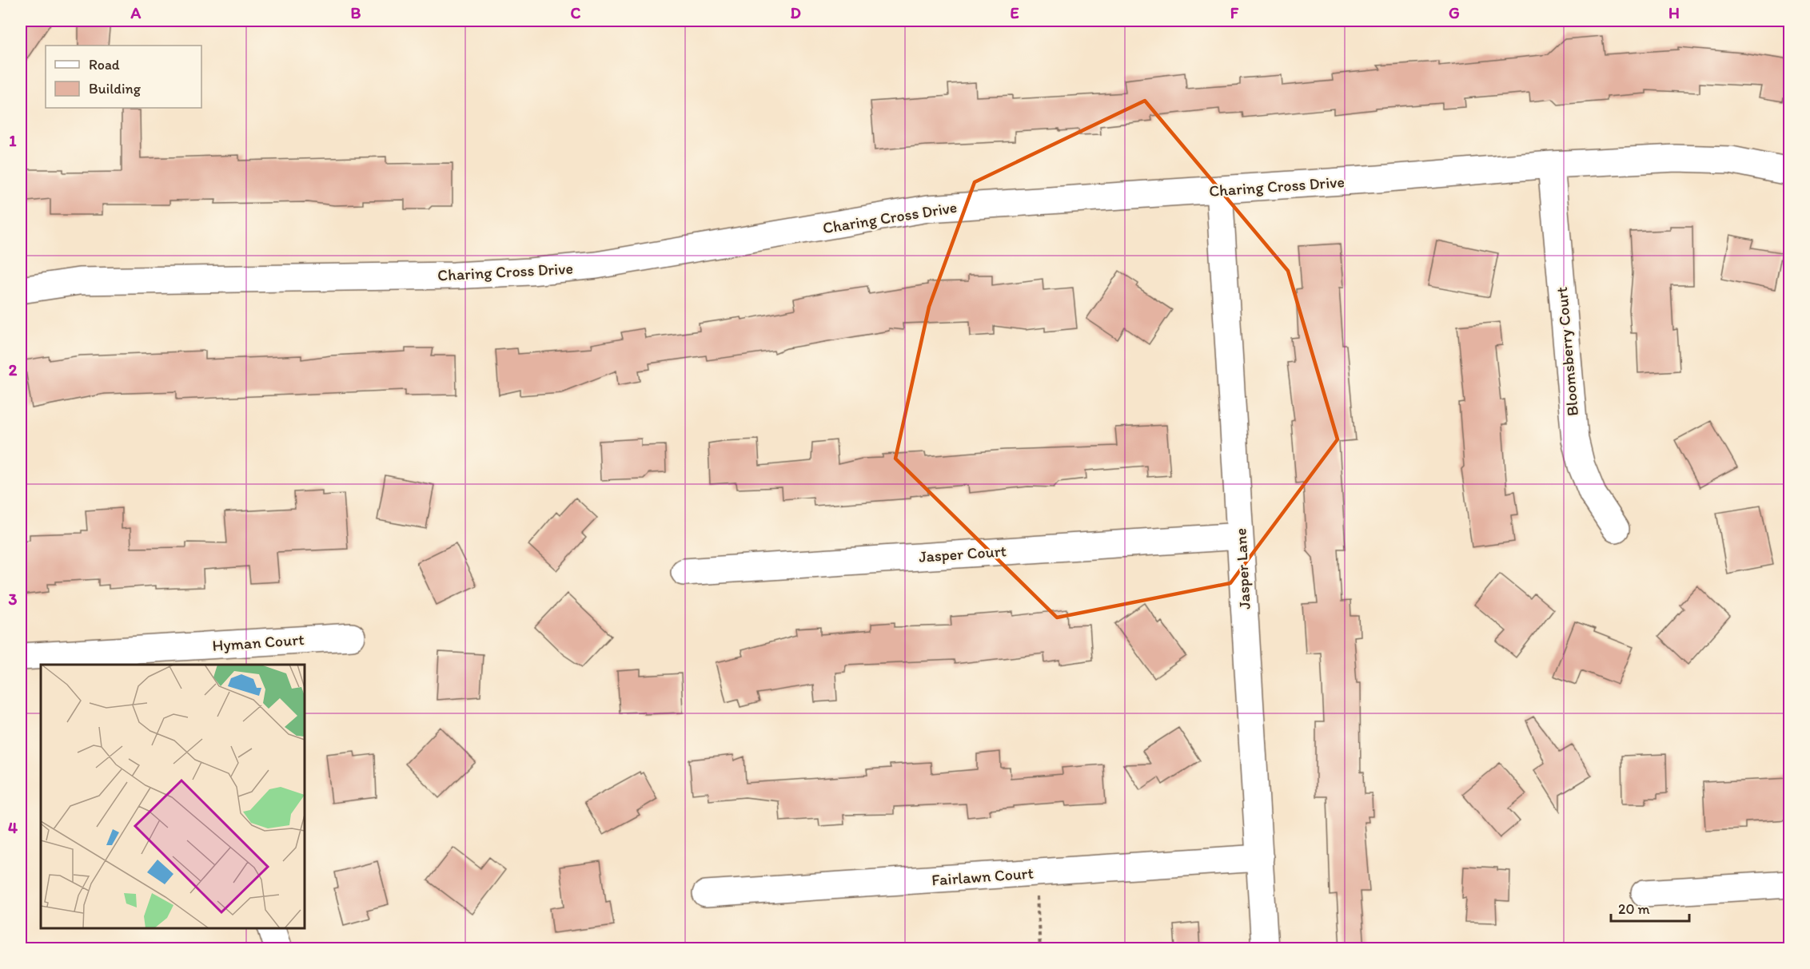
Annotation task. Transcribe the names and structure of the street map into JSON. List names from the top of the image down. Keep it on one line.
{"streets":{"street":["Charing Cross Drive","Bloomsberry Court","Jasper Court","Jasper Lane","Hyman Court","Fairlawn Court"]},"crossings":[["Charing Cross Drive","Bloomsberry Court"],["Charing Cross Drive","Jasper Lane"],["Jasper Court","Jasper Lane"],["Jasper Lane","Fairlawn Court"]],"legend":["Road","Building"],"scale_bar":"20 m","grid":{"columns":["A","B","C","D","E","F","G","H"],"rows":["1","2","3","4"]}}
